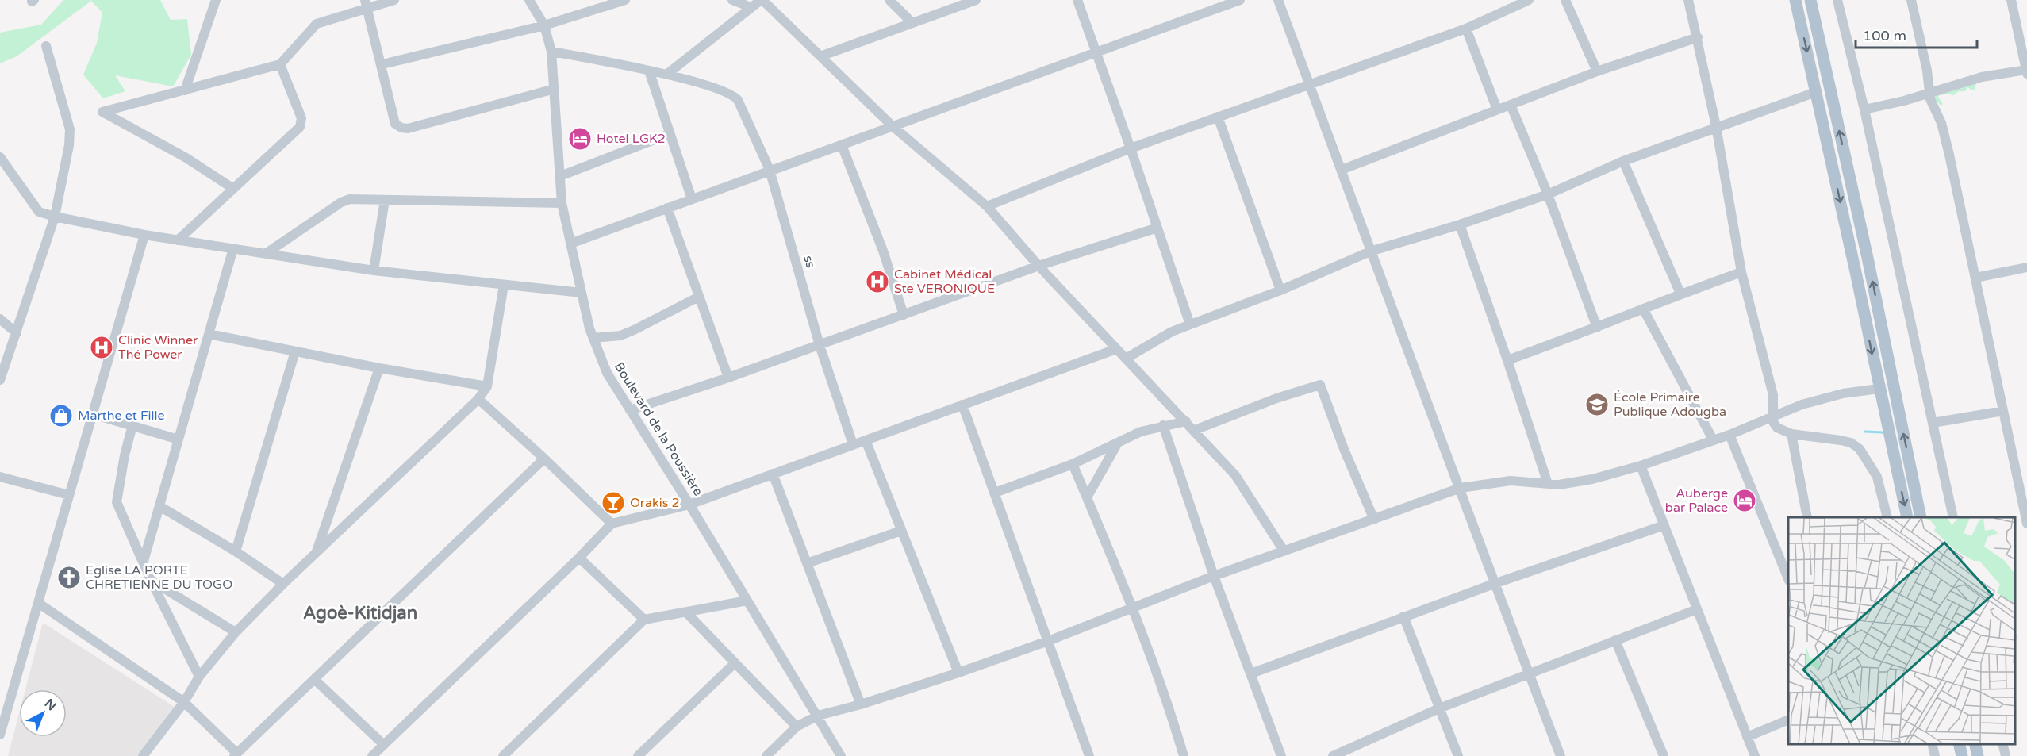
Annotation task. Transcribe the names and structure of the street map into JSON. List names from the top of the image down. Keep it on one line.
{"streets":{"street":["ss","Boulevard de la Poussière"]},"districts":["Agoè-Kitidjan"],"places":{"hotel":["Hotel LGK2","Auberge bar Palace"],"hospital":["Cabinet Médical Ste VERONIQUE","Clinic Winner Thé Power"],"school or university":["École Primaire Publique Adougba"],"shop":["Marthe et Fille"],"bar":["Orakis 2"],"church":["Eglise LA PORTE CHRETIENNE DU TOGO"]},"scale_bar":"100 m","north":"top right"}
